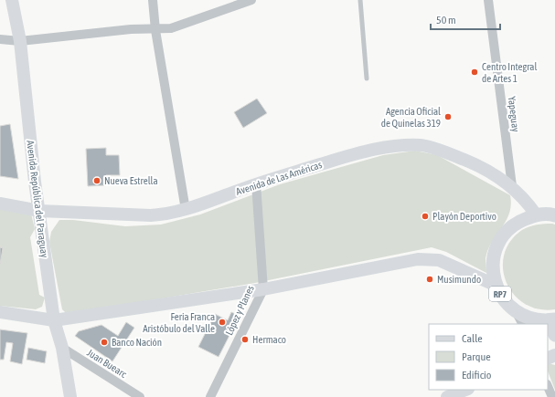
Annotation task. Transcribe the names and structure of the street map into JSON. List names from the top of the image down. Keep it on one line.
{"streets":{"main road":["Avenida de Las Américas","Avenida República del Paraguay","RP7"],"street":["Yapeguay","López y Planes","Juan Buearc"]},"crossings":[["Yapeguay","Avenida de Las Américas"],["Avenida de Las Américas","Avenida República del Paraguay"],["Avenida de Las Américas","RP7"],["Avenida de Las Américas","López y Planes"],["Avenida República del Paraguay","Juan Buearc"]],"places":["Centro Integral de Artes 1","Agencia Oficial de Quinelas 319","Nueva Estrella","Playón Deportivo","Musimundo","Feria Franca Aristóbulo del Valle","Hermaco","Banco Nación"],"legend":["Calle","Parque","Edificio"],"scale_bar":"50 m"}
